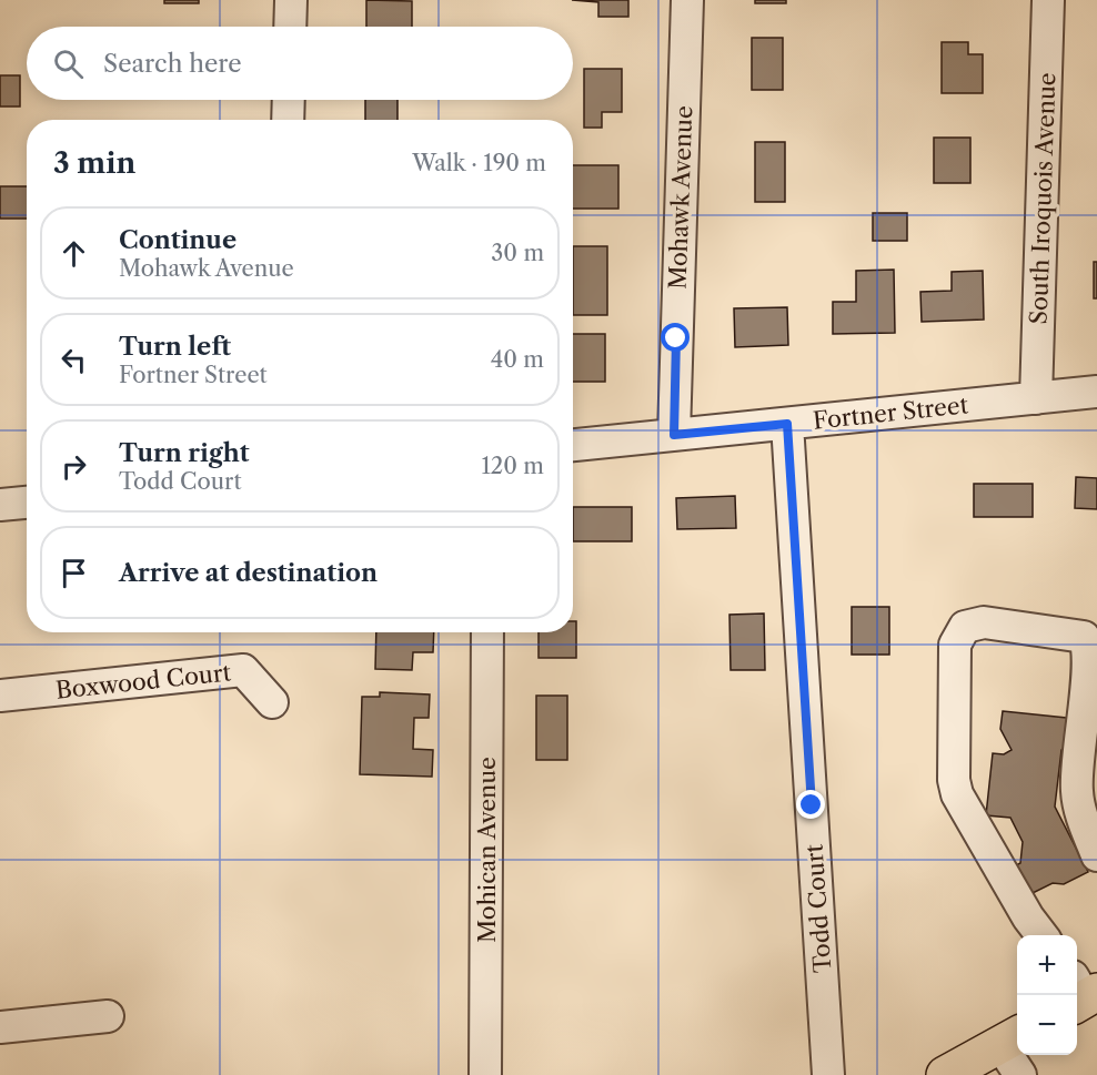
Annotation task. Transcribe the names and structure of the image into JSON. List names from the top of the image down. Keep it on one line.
{"streets":{"street":["Mohawk Avenue","South Iroquois Avenue","Fortner Street","Boxwood Court","Mohican Avenue","Todd Court"]},"crossings":[["Mohawk Avenue","Fortner Street"],["South Iroquois Avenue","Fortner Street"],["Fortner Street","Todd Court"]],"page":{"search":"Search here","heading":["3 min","Walk · 190 m"],"list":[["Continue","Mohawk Avenue","30 m"],["Turn left","Fortner Street","40 m"],["Turn right","Todd Court","120 m"],"Arrive at destination"],"map_buttons":["+","−"]}}
